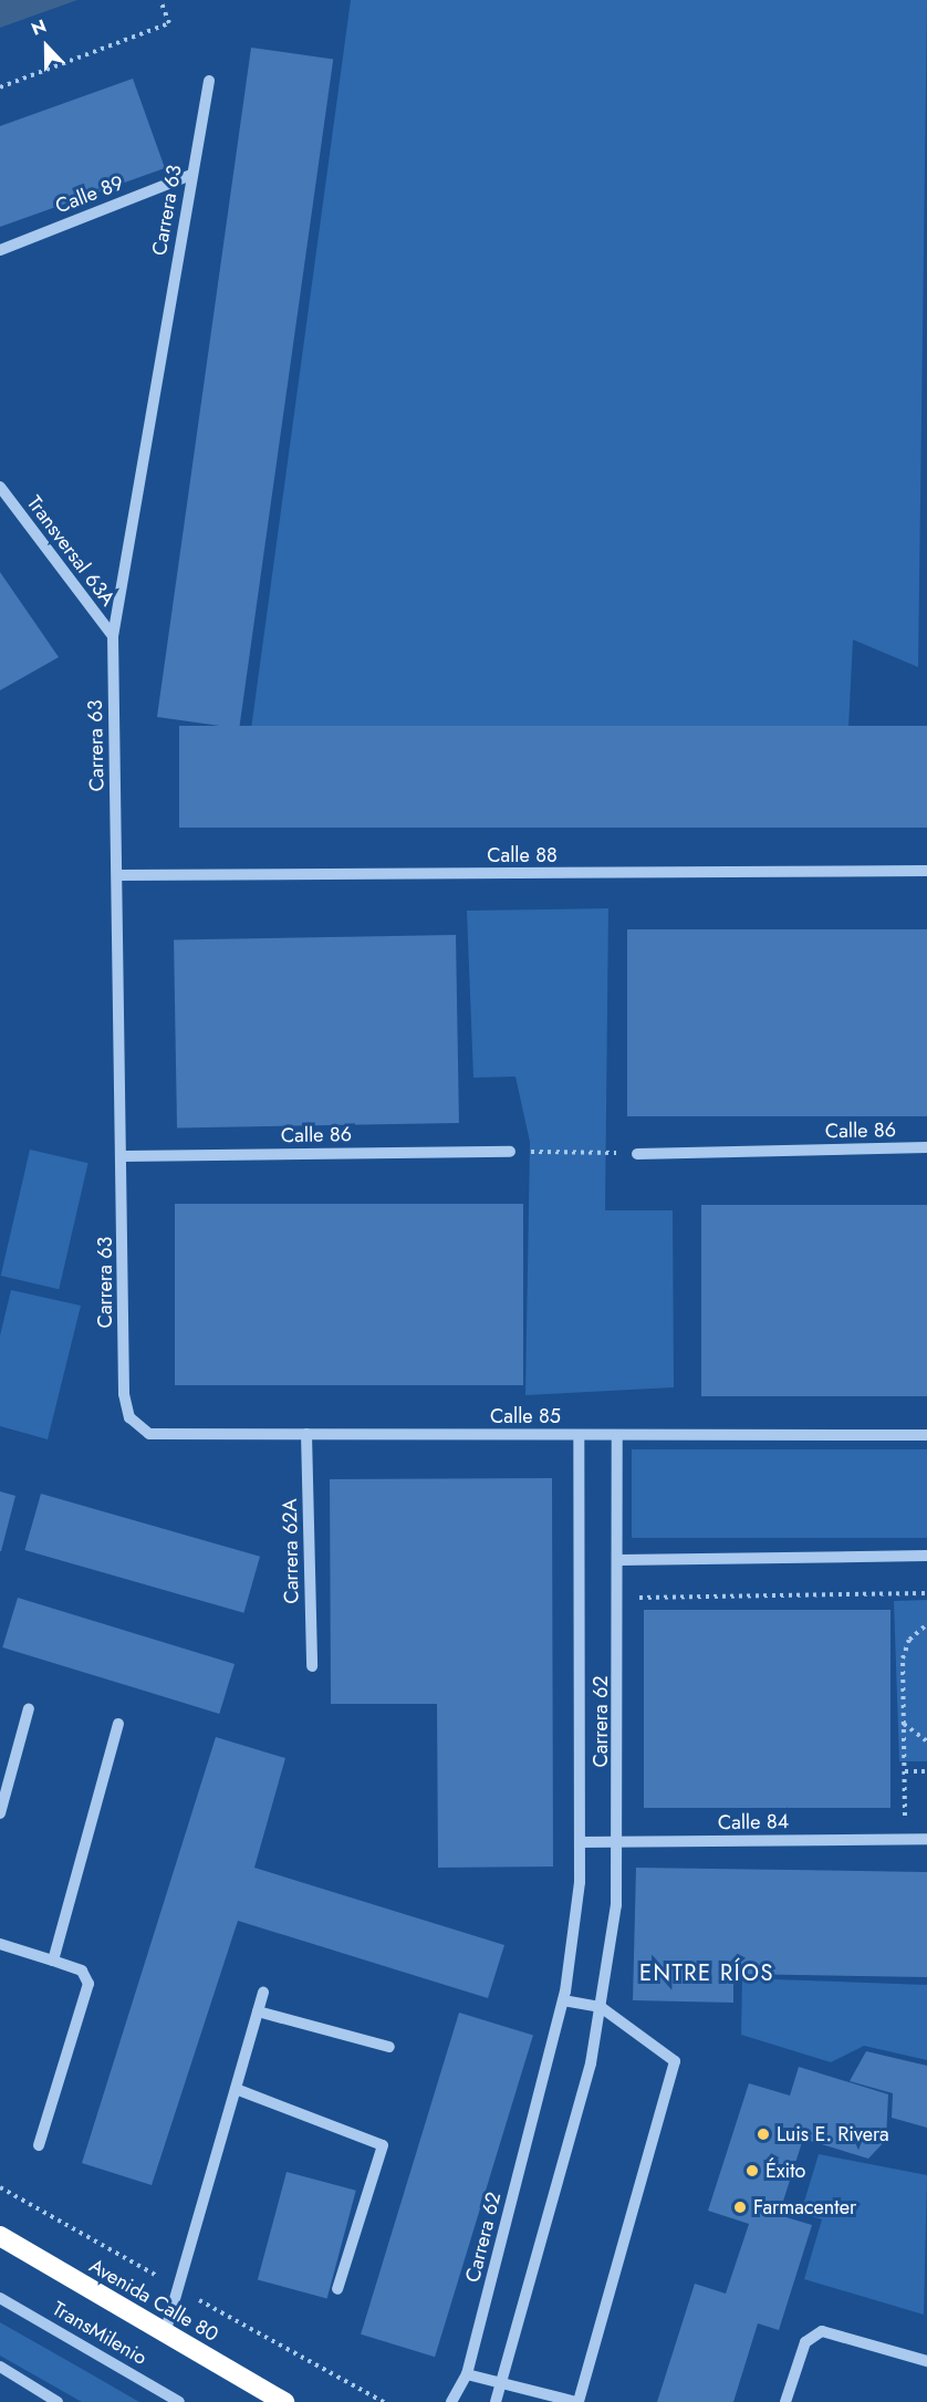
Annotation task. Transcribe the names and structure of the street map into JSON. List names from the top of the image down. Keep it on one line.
{"streets":{"highway":["Avenida Calle 80"],"street":["Calle 89","Carrera 63","Transversal 63A","Calle 88","Calle 86","Calle 85","Carrera 62A","Carrera 62","Calle 84","TransMilenio"]},"crossings":[["Calle 89","Carrera 63"],["Carrera 63","Transversal 63A"],["Carrera 63","Calle 88"],["Carrera 63","Calle 86"],["Carrera 63","Calle 85"],["Calle 85","Carrera 62A"],["Calle 85","Carrera 62"],["Carrera 62","Calle 84"]],"districts":["ENTRE RÍOS"],"places":["Luis E. Rivera","Éxito","Farmacenter"],"north":"top"}
